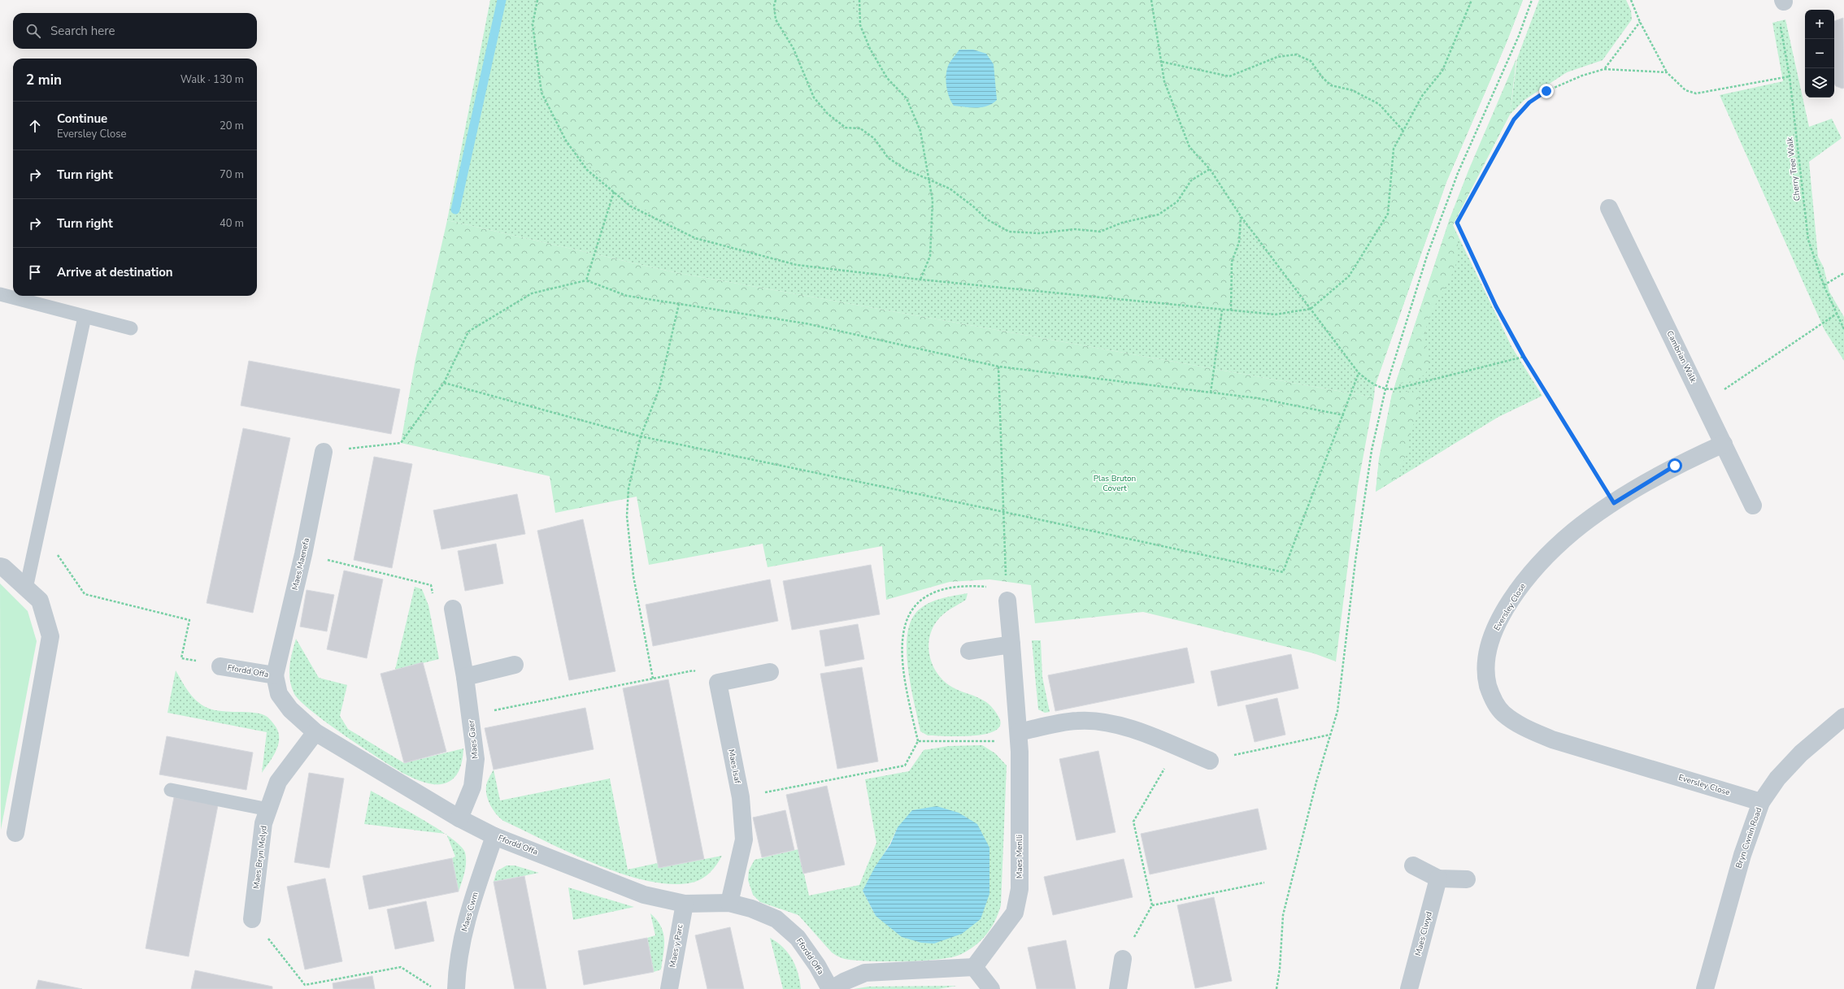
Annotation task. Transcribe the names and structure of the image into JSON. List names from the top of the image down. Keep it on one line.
{"streets":{"street":["Cambrian Walk","Maes Maenefa","Eversley Close","Ffordd Offa","Maes Gaer","Maes Isaf","Bryn Cwnin Road","Maes Menlli","Maes Bryn Melyd","Maes Cwm","Maes Clwyd","Maes y Parc"],"path":["Cherry Tree Walk"]},"crossings":[["Cambrian Walk","Eversley Close"],["Maes Maenefa","Ffordd Offa"],["Eversley Close","Bryn Cwnin Road"],["Ffordd Offa","Maes Gaer"],["Ffordd Offa","Maes Isaf"],["Ffordd Offa","Maes Menlli"],["Ffordd Offa","Maes Bryn Melyd"],["Ffordd Offa","Maes Cwm"],["Ffordd Offa","Maes y Parc"]],"parks":["Plas Bruton Covert"],"page":{"map_buttons":["+","−"],"search":"Search here","heading":["2 min","Walk · 130 m"],"list":[["Continue","Eversley Close","20 m"],["Turn right","70 m"],["Turn right","40 m"],"Arrive at destination"]}}
